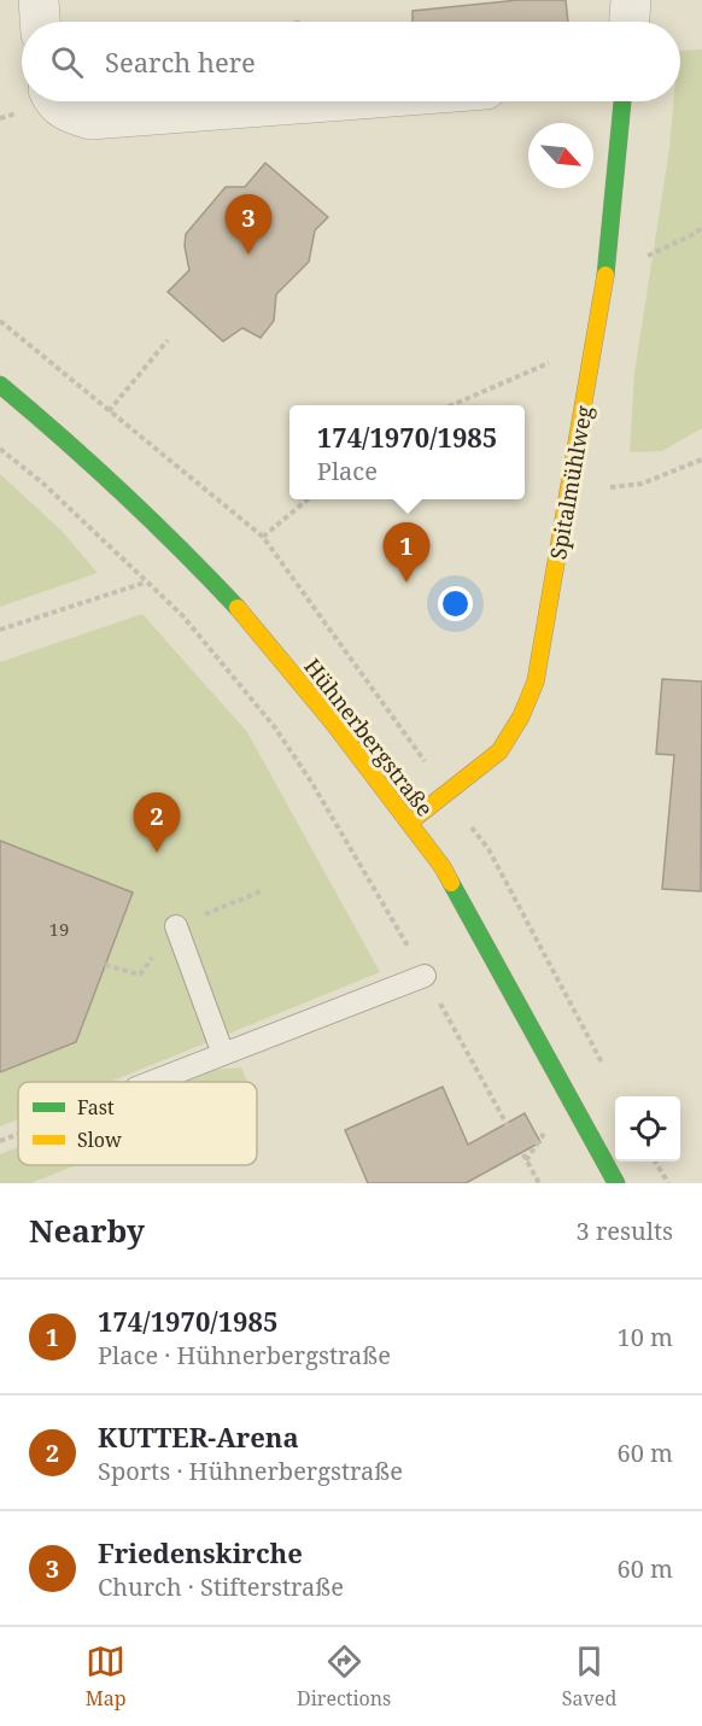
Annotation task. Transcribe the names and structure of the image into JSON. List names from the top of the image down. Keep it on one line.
{"streets":{"street":["Spitalmühlweg","Hühnerbergstraße"]},"crossings":[["Spitalmühlweg","Hühnerbergstraße"]],"house_numbers":["19"],"legend":["Fast","Slow"],"north":"bottom right","page":{"search":"Search here","pins":["3","1","2"],"popup":["174/1970/1985","Place"],"heading":["Nearby","3 results"],"list":[{"mark":"1","name":"174/1970/1985","note":"Place · Hühnerbergstraße","value":"10 m"},{"mark":"2","name":"KUTTER-Arena","note":"Sports · Hühnerbergstraße","value":"60 m"},{"mark":"3","name":"Friedenskirche","note":"Church · Stifterstraße","value":"60 m"}],"nav":["Map","Directions","Saved"]}}
